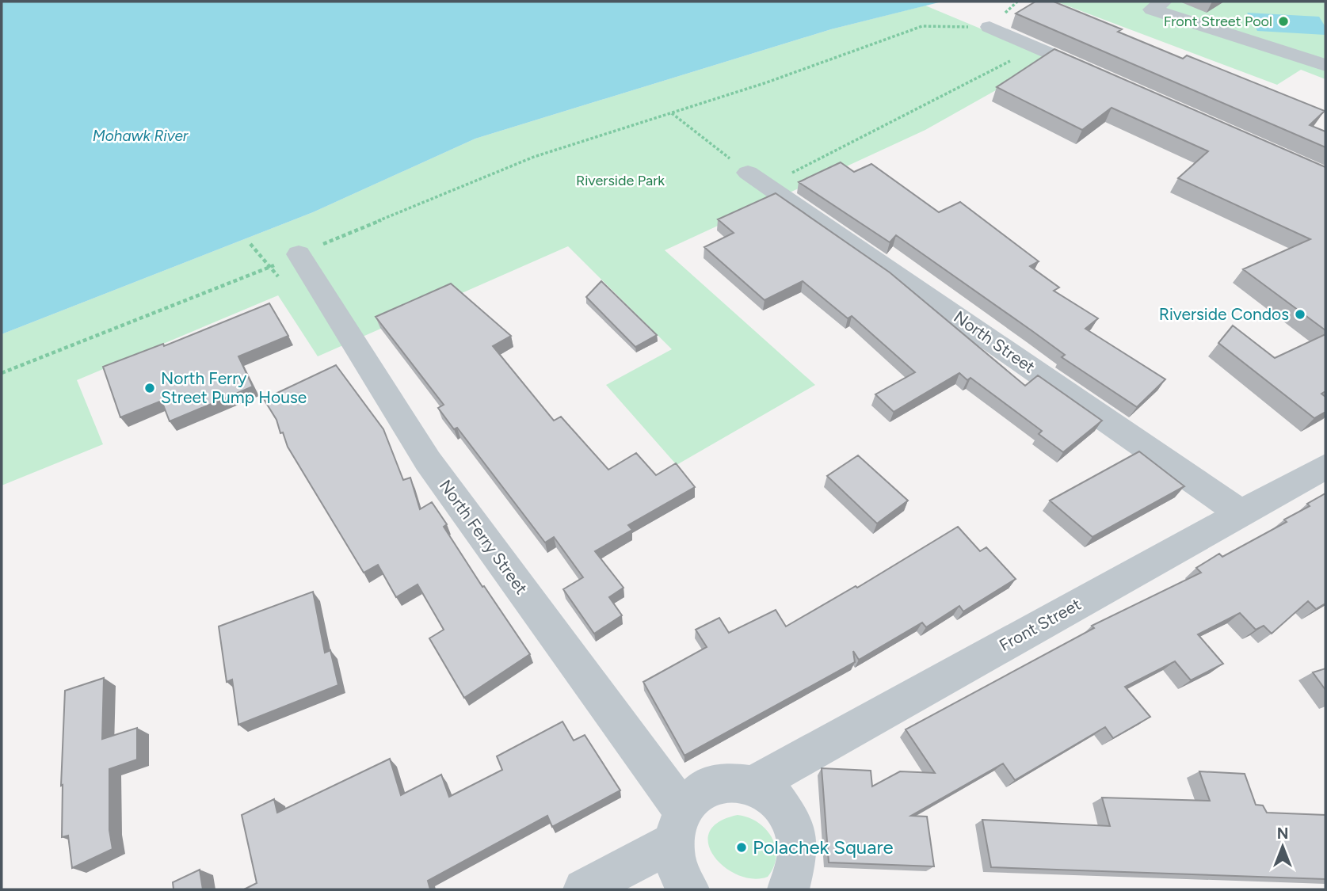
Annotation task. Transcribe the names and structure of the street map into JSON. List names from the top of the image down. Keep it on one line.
{"streets":{"street":["North Street","North Ferry Street","Front Street"]},"crossings":[["North Street","Front Street"]],"water":["Mohawk River"],"parks":["Riverside Park"],"places":["Front Street Pool","Riverside Condos","North Ferry Street Pump House","Polachek Square"],"north":"top"}
